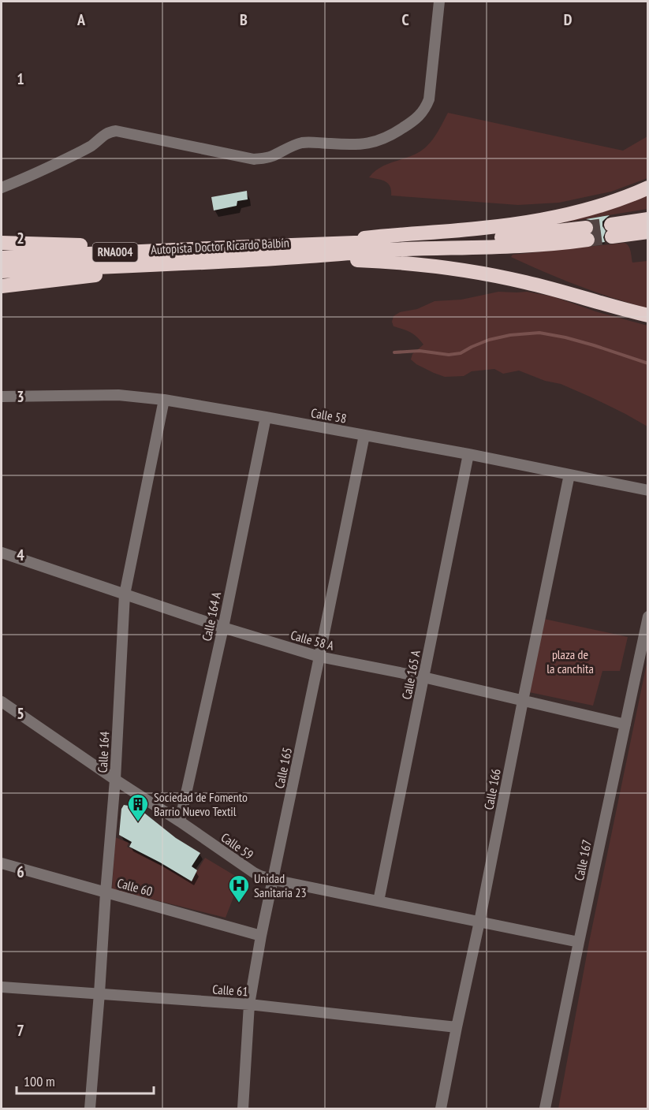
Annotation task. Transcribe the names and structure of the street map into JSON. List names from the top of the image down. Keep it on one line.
{"streets":{"highway":["Autopista Doctor Ricardo Balbín","RNA004"],"street":["Calle 58","Calle 164 A","Calle 58 A","Calle 165 A","Calle 164","Calle 165","Calle 166","Calle 59","Calle 167","Calle 60","Calle 61"]},"crossings":[["Calle 58","Calle 164 A"],["Calle 58","Calle 165 A"],["Calle 58","Calle 164"],["Calle 58","Calle 165"],["Calle 58","Calle 166"],["Calle 164 A","Calle 58 A"],["Calle 164 A","Calle 59"],["Calle 58 A","Calle 165 A"],["Calle 58 A","Calle 164"],["Calle 58 A","Calle 165"],["Calle 58 A","Calle 166"],["Calle 58 A","Calle 167"],["Calle 165 A","Calle 59"],["Calle 164","Calle 59"],["Calle 164","Calle 60"],["Calle 164","Calle 61"],["Calle 165","Calle 59"],["Calle 165","Calle 60"],["Calle 165","Calle 61"],["Calle 166","Calle 59"],["Calle 166","Calle 61"],["Calle 59","Calle 167"]],"parks":["plaza de la canchita"],"places":{"building":["Sociedad de Fomento Barrio Nuevo Textil"],"hospital":["Unidad Sanitaria 23"]},"scale_bar":"100 m","grid":{"columns":["A","B","C","D"],"rows":["1","2","3","4","5","6","7"]}}
